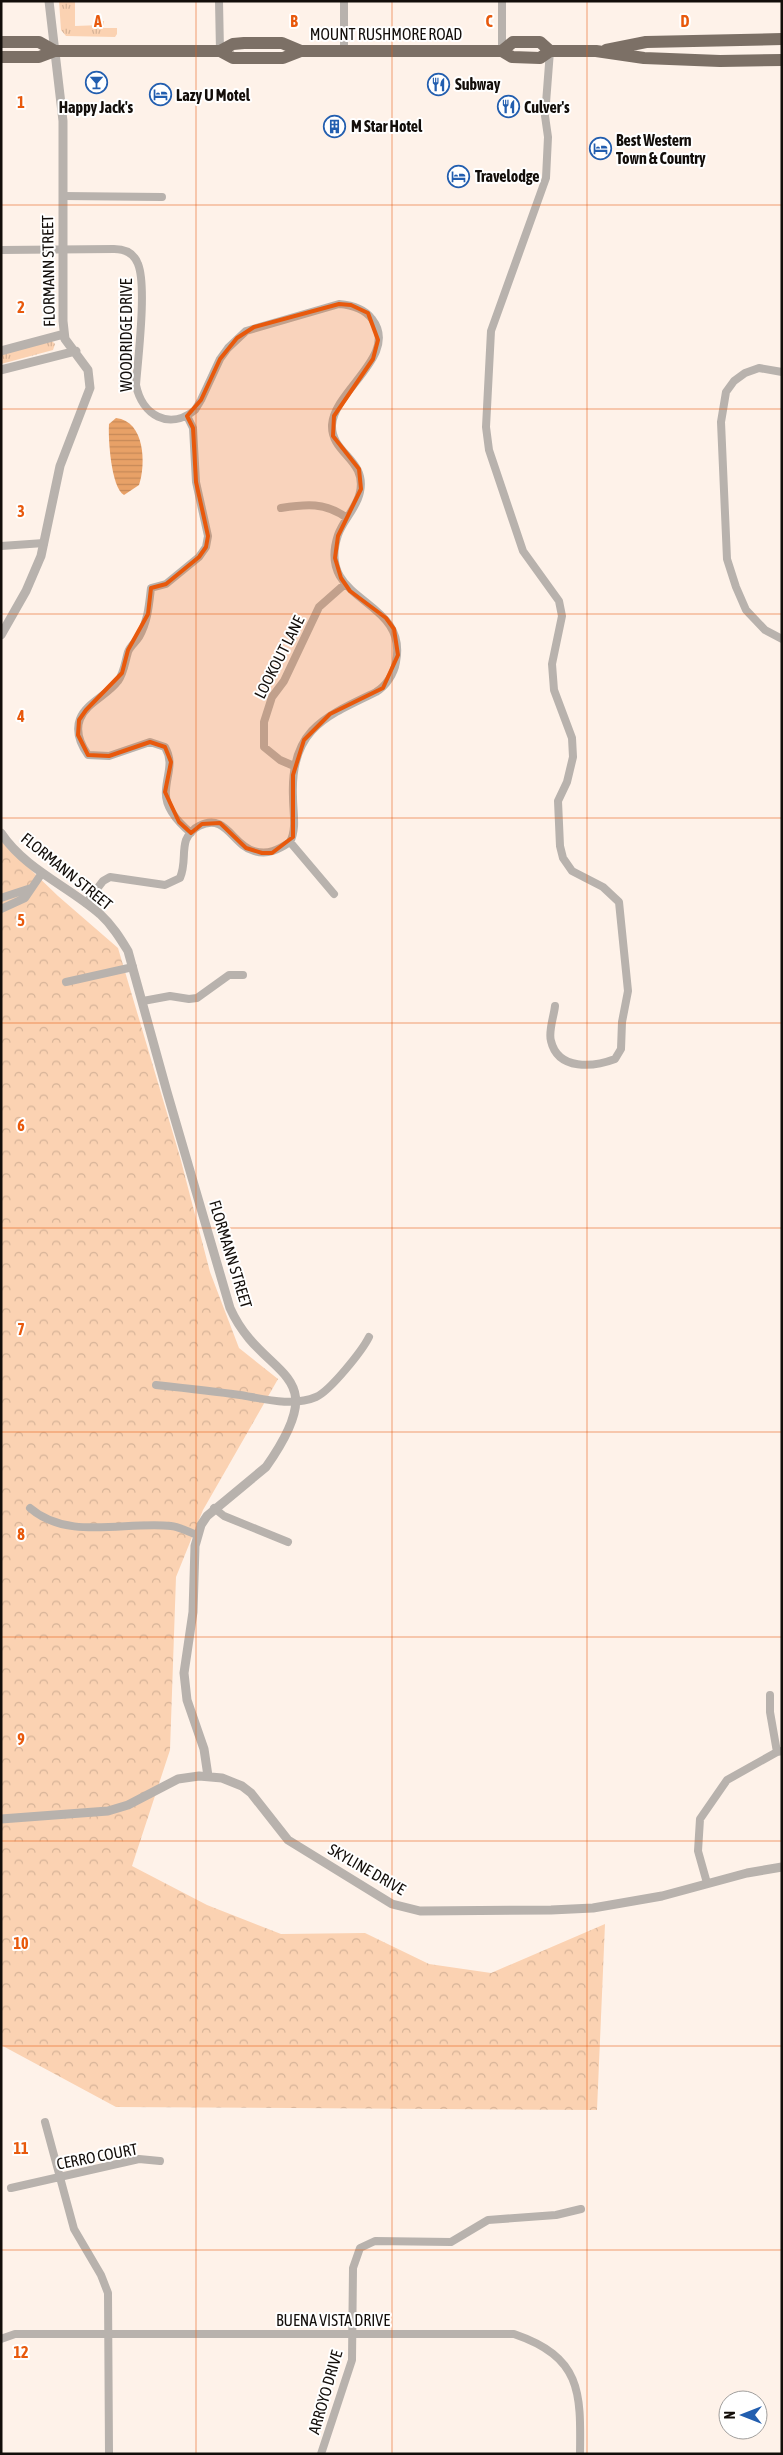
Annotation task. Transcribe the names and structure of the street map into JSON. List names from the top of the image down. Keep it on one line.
{"streets":{"highway":["MOUNT RUSHMORE ROAD"],"street":["FLORMANN STREET","WOODRIDGE DRIVE","LOOKOUT LANE","SKYLINE DRIVE","CERRO COURT","BUENA VISTA DRIVE","ARROYO DRIVE"]},"crossings":[["MOUNT RUSHMORE ROAD","FLORMANN STREET"],["FLORMANN STREET","WOODRIDGE DRIVE"],["BUENA VISTA DRIVE","ARROYO DRIVE"]],"places":{"bar":["Happy Jack's"],"restaurant":["Subway","Culver's"],"hotel":["Lazy U Motel","Best Western Town & Country","Travelodge"],"building":["M Star Hotel"]},"north":"left","grid":{"columns":["A","B","C","D"],"rows":["1","2","3","4","5","6","7","8","9","10","11","12"]}}
